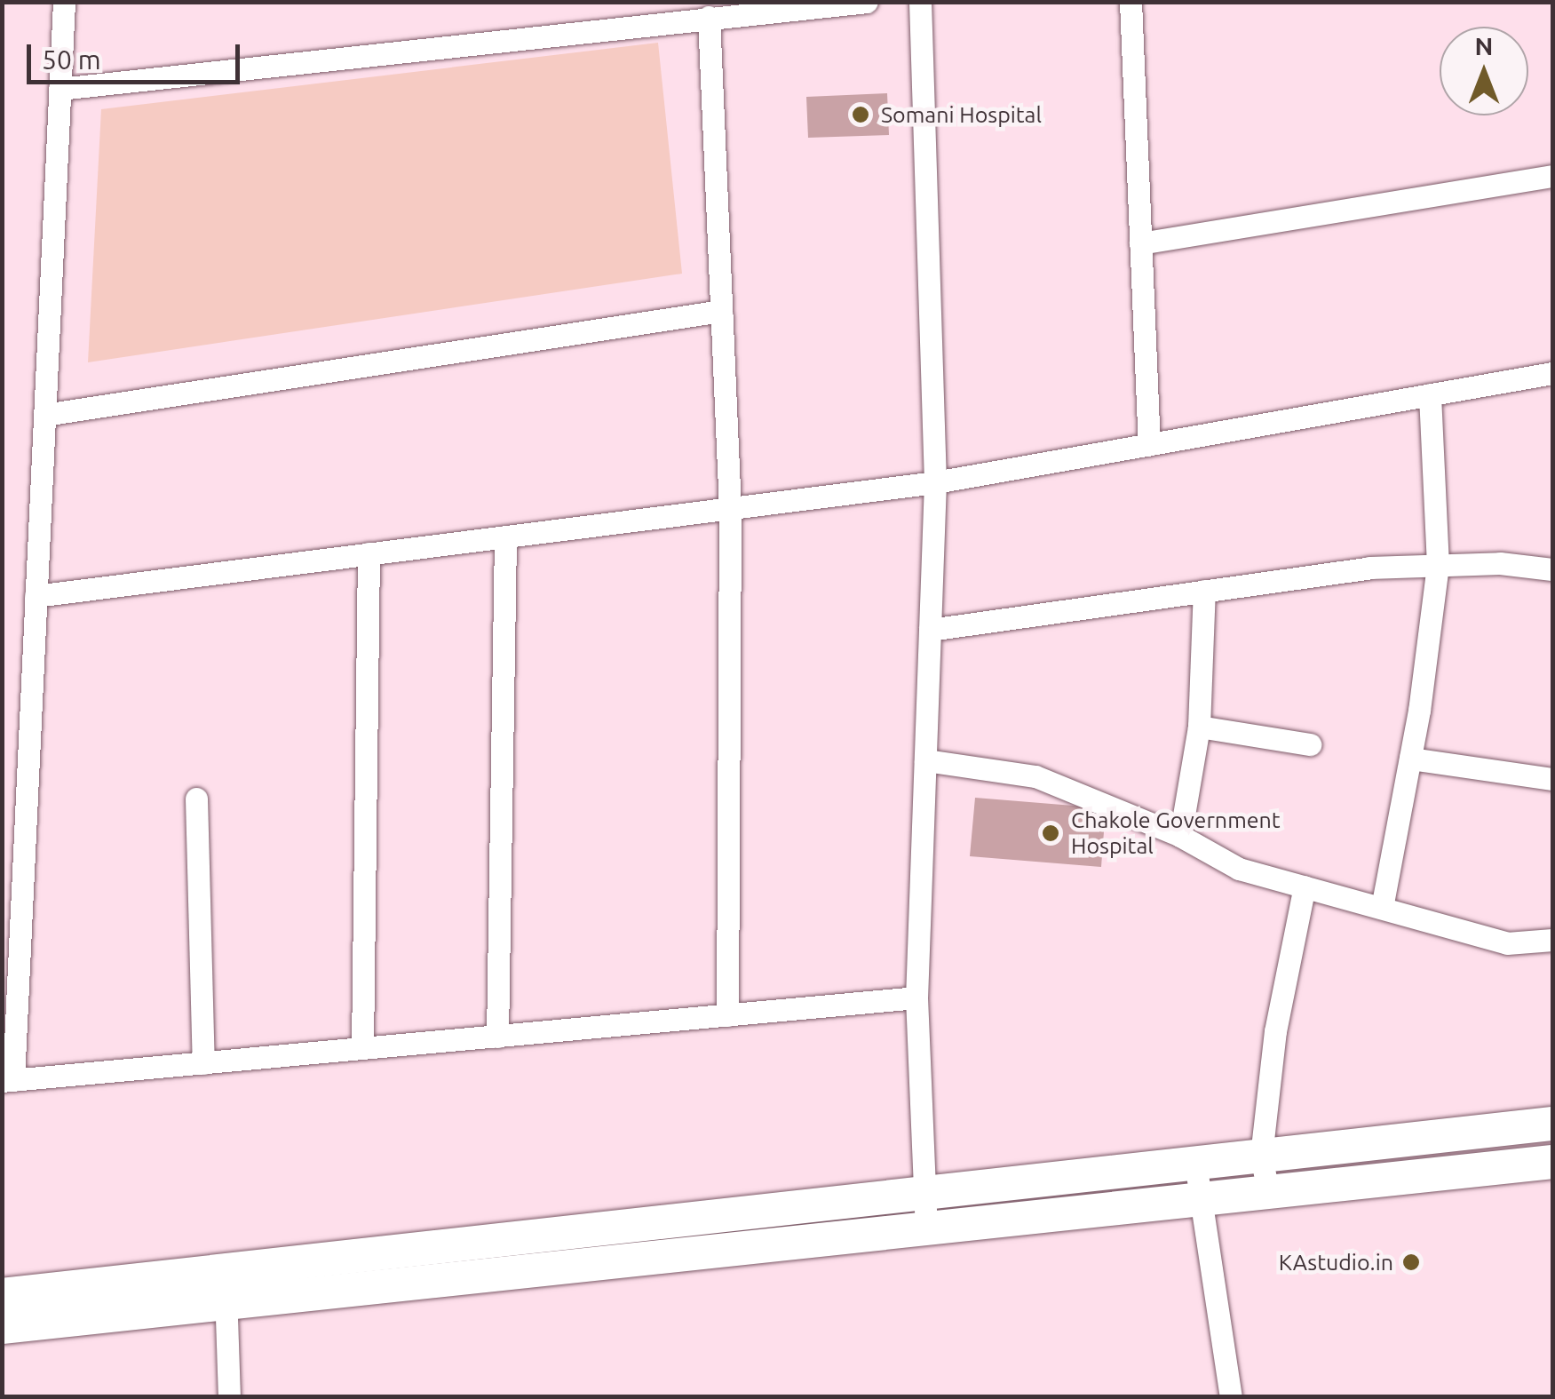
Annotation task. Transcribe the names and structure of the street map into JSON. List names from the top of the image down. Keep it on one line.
{"places":["Somani Hospital","Chakole Government Hospital","KAstudio.in"],"scale_bar":"50 m","north":"top"}
